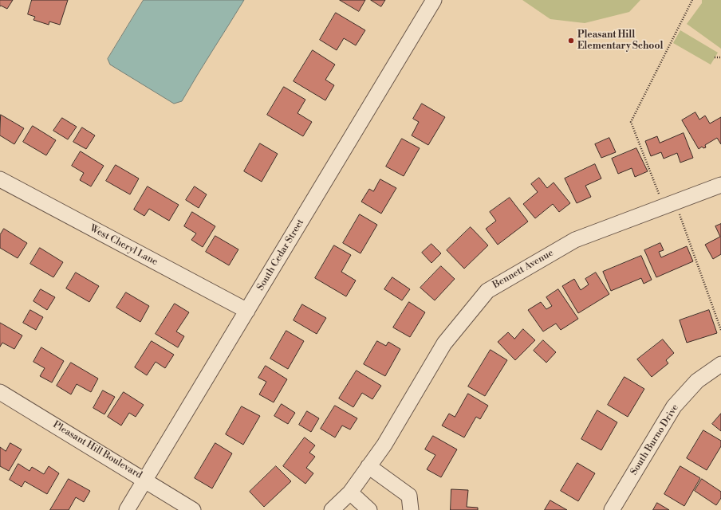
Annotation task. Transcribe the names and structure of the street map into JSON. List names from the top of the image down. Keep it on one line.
{"streets":{"street":["West Cheryl Lane","South Cedar Street","Bennett Avenue","South Burno Drive","Pleasant Hill Boulevard"]},"crossings":[["West Cheryl Lane","South Cedar Street"],["South Cedar Street","Pleasant Hill Boulevard"]],"places":["Pleasant Hill Elementary School"]}
